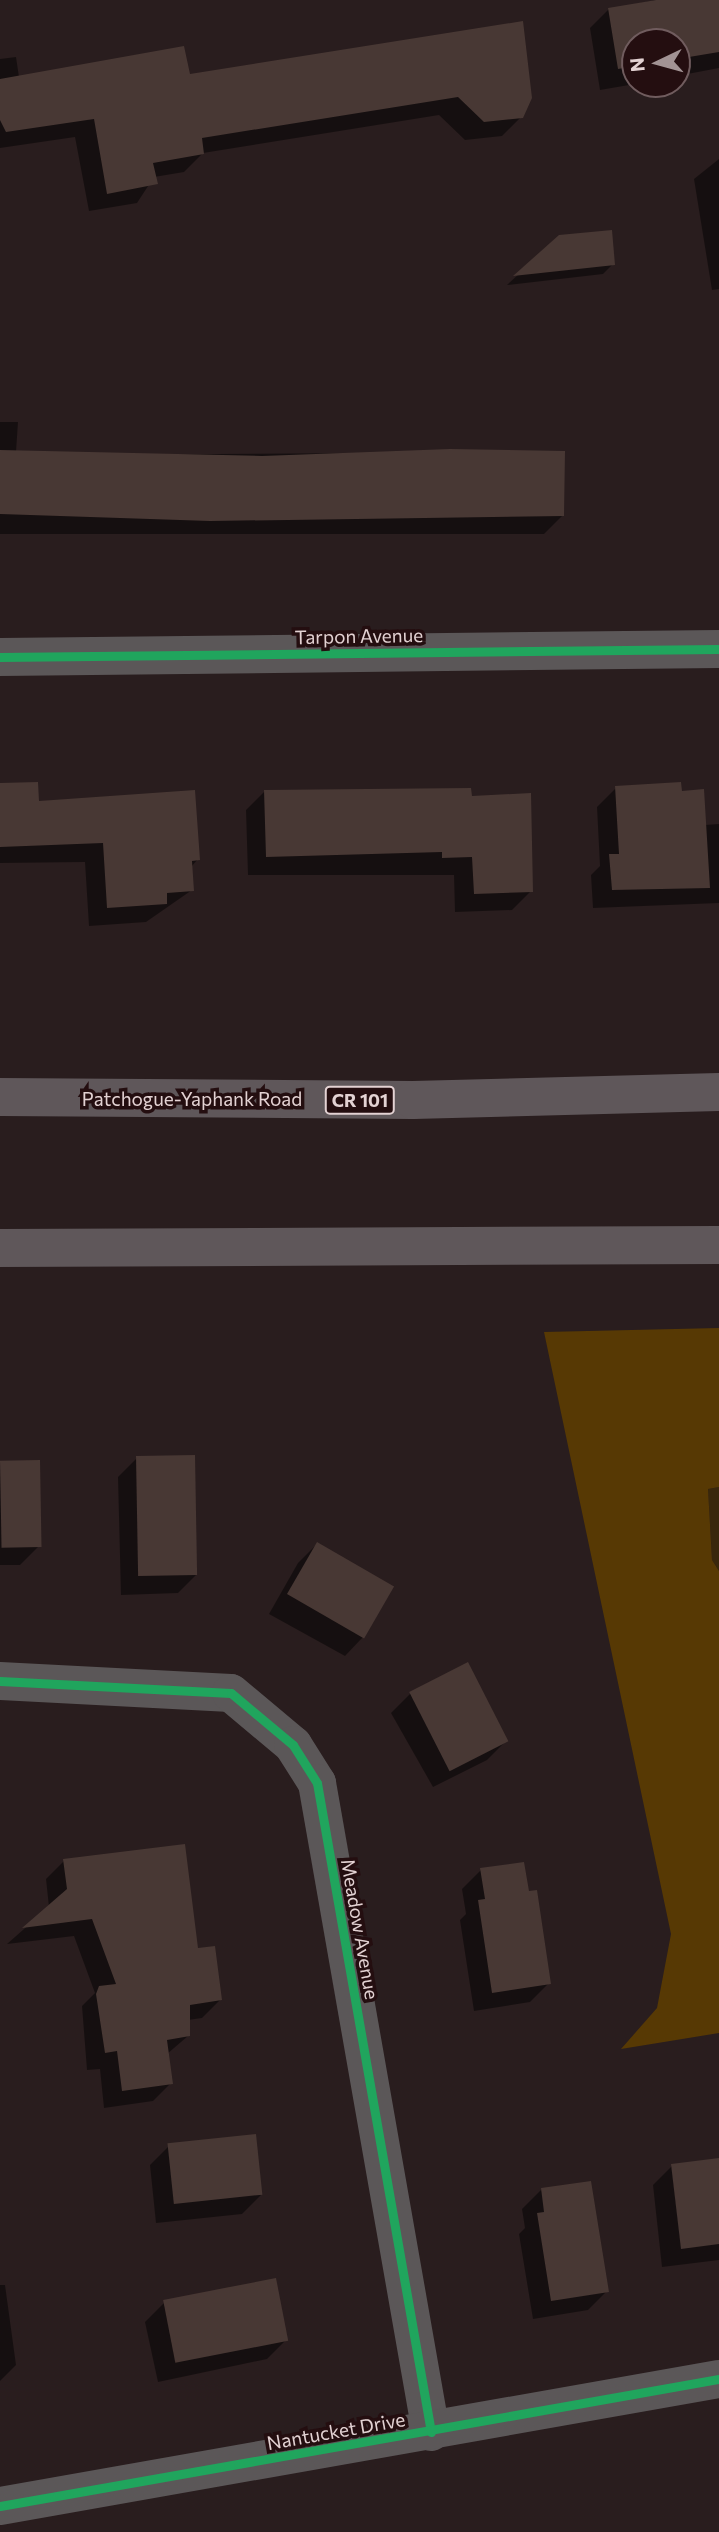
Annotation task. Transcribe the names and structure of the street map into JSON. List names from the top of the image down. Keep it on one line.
{"streets":{"main road":["Patchogue-Yaphank Road","CR 101"],"street":["Tarpon Avenue","Meadow Avenue","Nantucket Drive"]},"crossings":[["Meadow Avenue","Nantucket Drive"]],"north":"left"}
